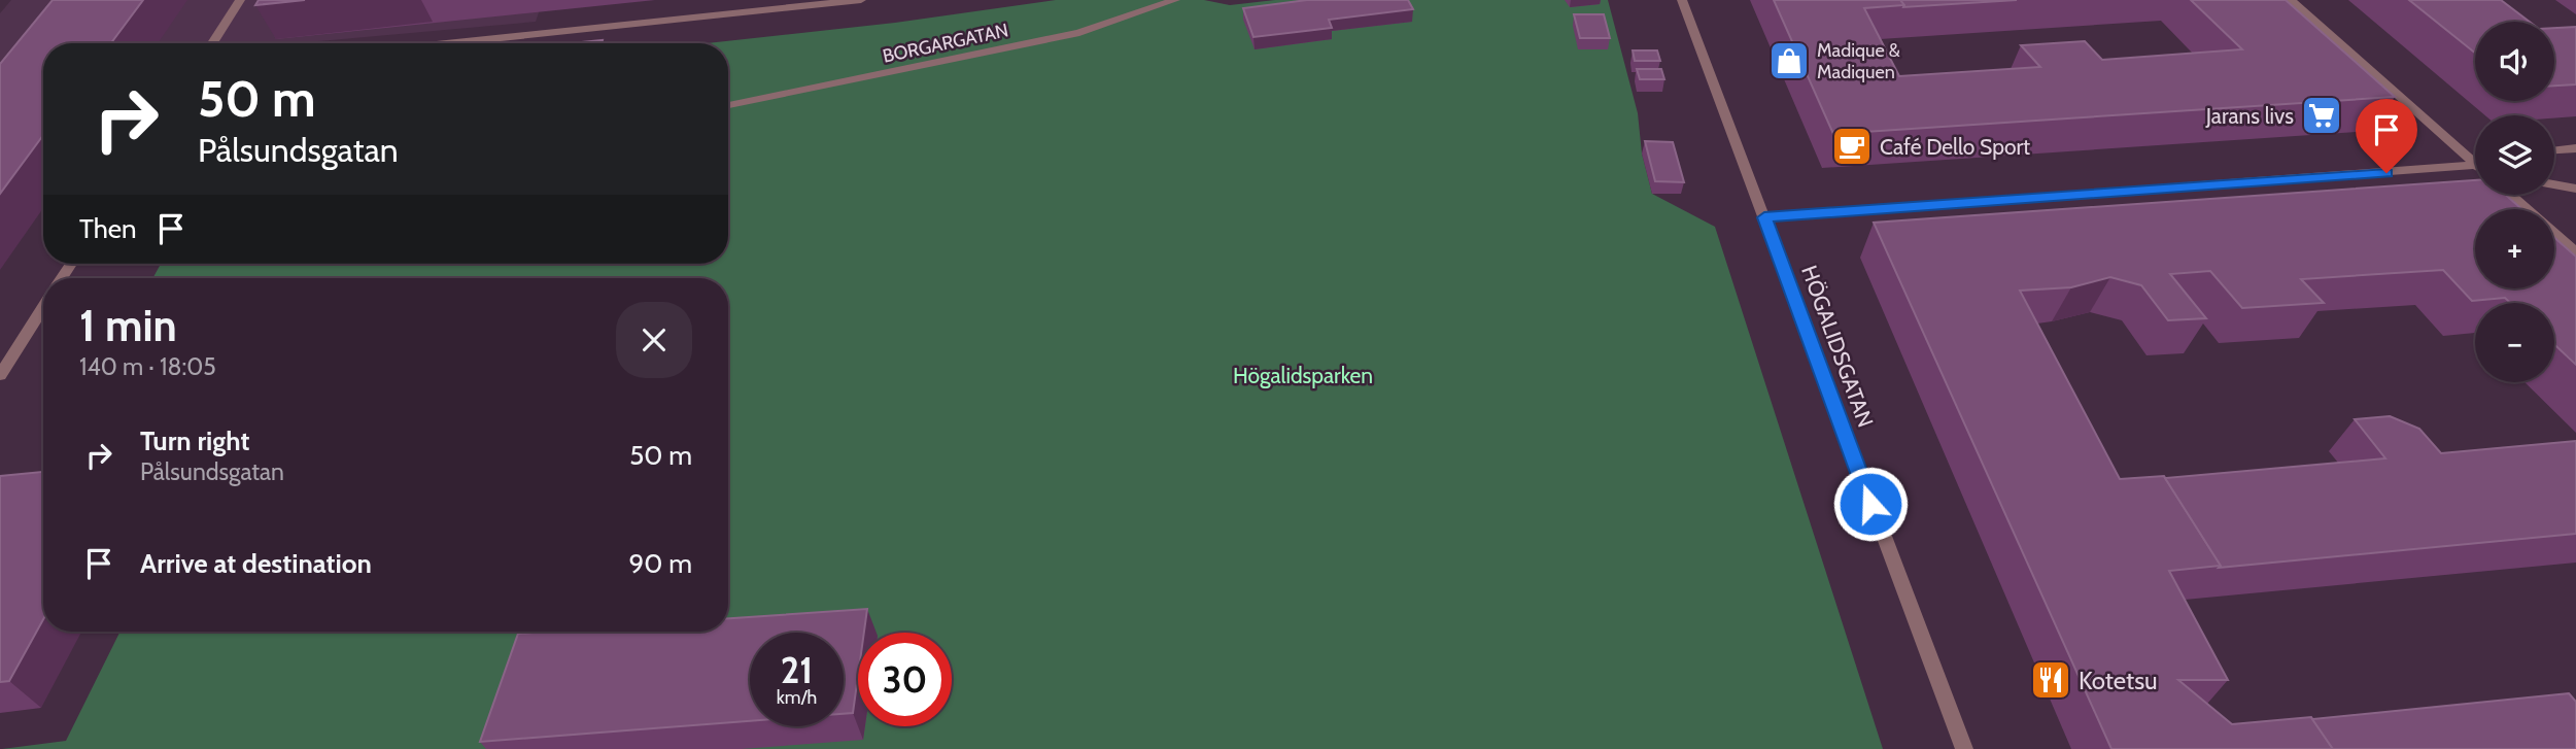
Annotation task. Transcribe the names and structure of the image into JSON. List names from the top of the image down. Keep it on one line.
{"streets":{"street":["BORGARGATAN","HÖGALIDSGATAN"]},"parks":["Högalidsparken"],"places":{"shop":["Madique & Madiquen"],"supermarket":["Jarans livs"],"cafe":["Café Dello Sport"],"restaurant":["Kotetsu"]},"page":{"map_buttons":["+","−"],"turn":["50 m","Pålsundsgatan"],"then":"Then","heading":["1 min","140 m · 18:05"],"list":[{"name":"Turn right","note":"Pålsundsgatan","value":"50 m"},{"name":"Arrive at destination","value":"90 m"}],"speed":"21 km/h","limit":"30"}}
